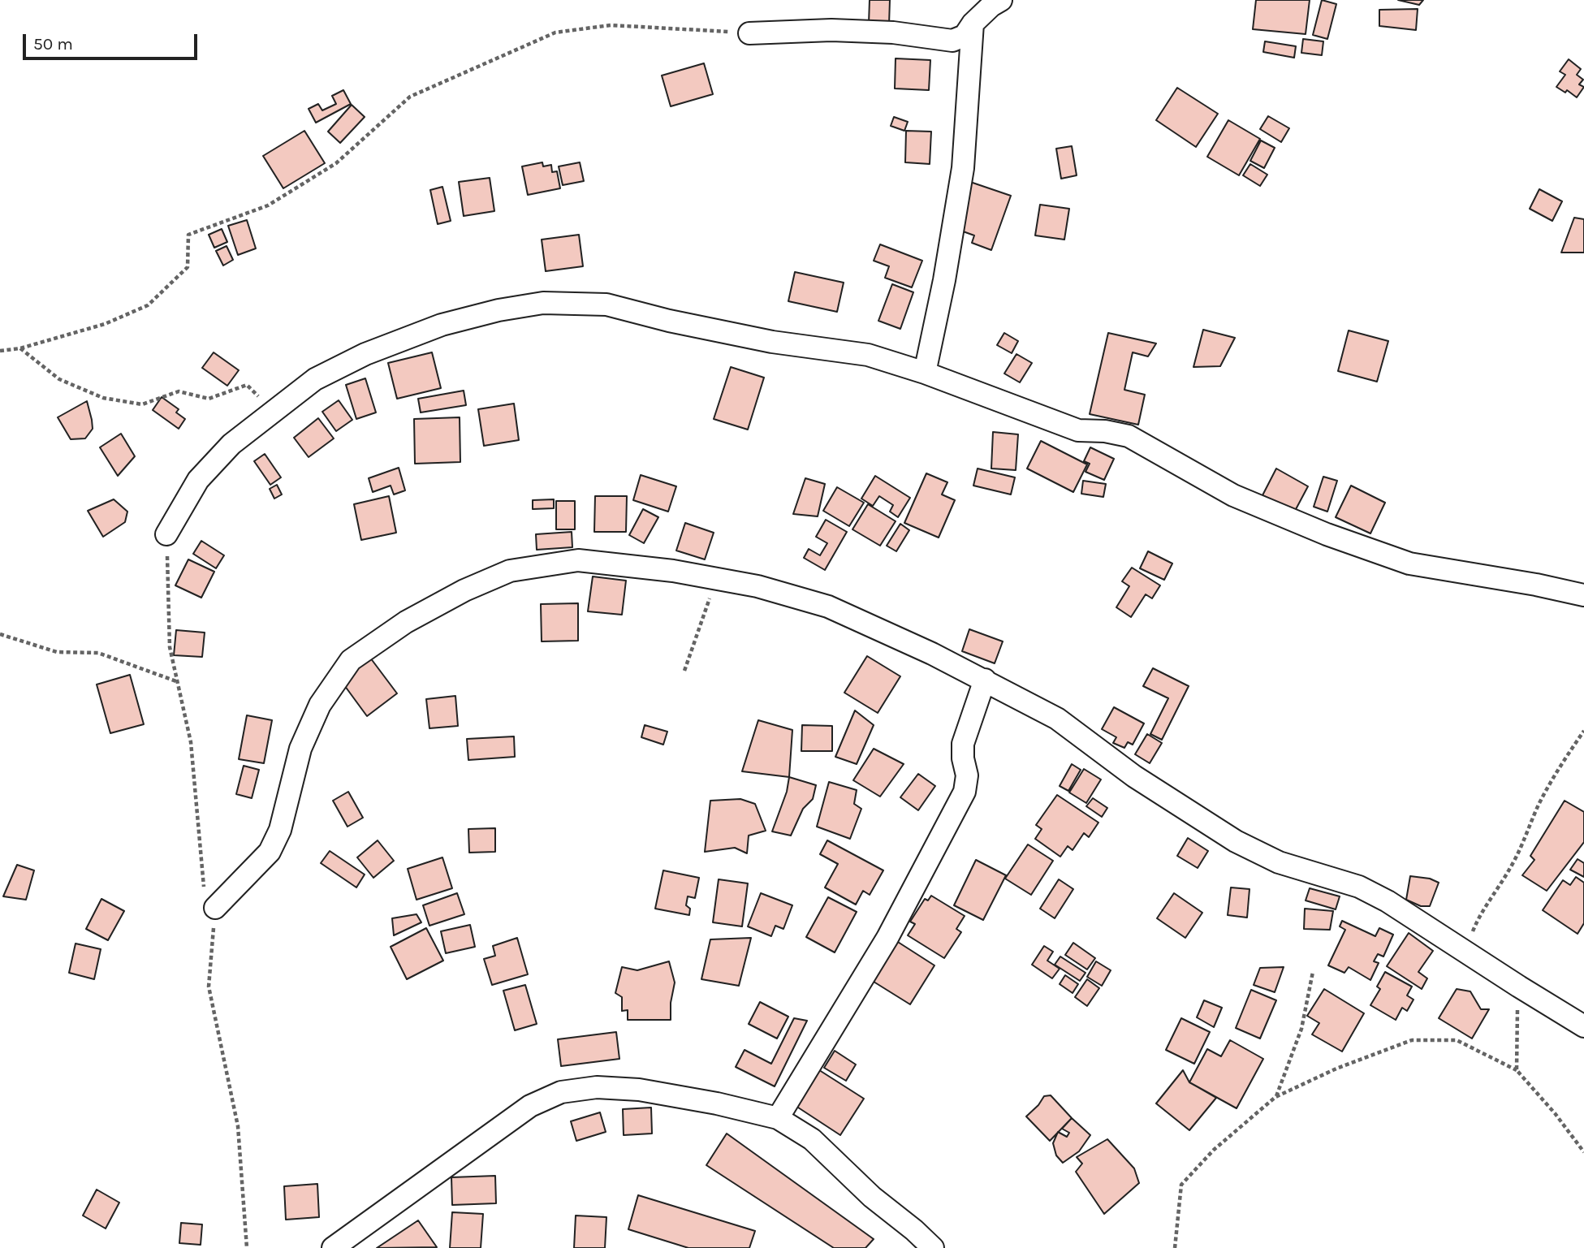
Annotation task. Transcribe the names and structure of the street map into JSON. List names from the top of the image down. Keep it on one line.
{"scale_bar":"50 m"}
